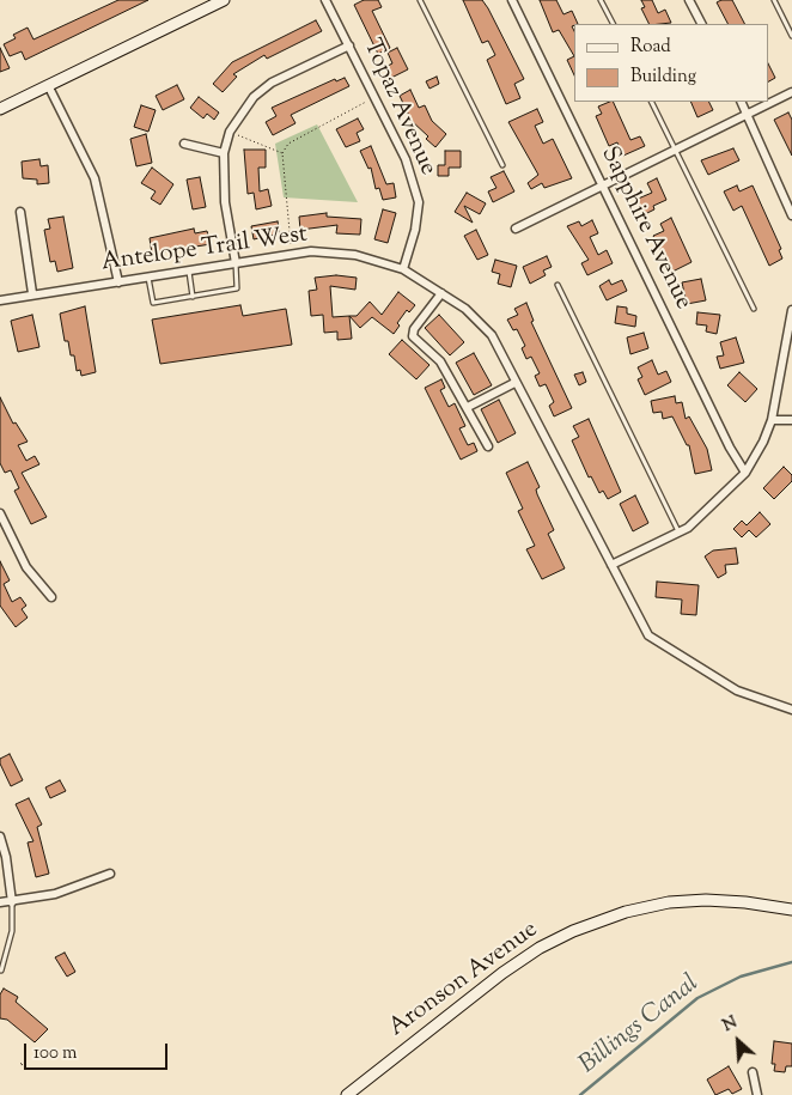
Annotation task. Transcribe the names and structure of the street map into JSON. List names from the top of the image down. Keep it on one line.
{"streets":{"main road":["Aronson Avenue"],"street":["Topaz Avenue","Sapphire Avenue","Antelope Trail West"]},"crossings":[["Topaz Avenue","Antelope Trail West"]],"water":["Billings Canal"],"legend":["Road","Building"],"scale_bar":"100 m","north":"top left"}
